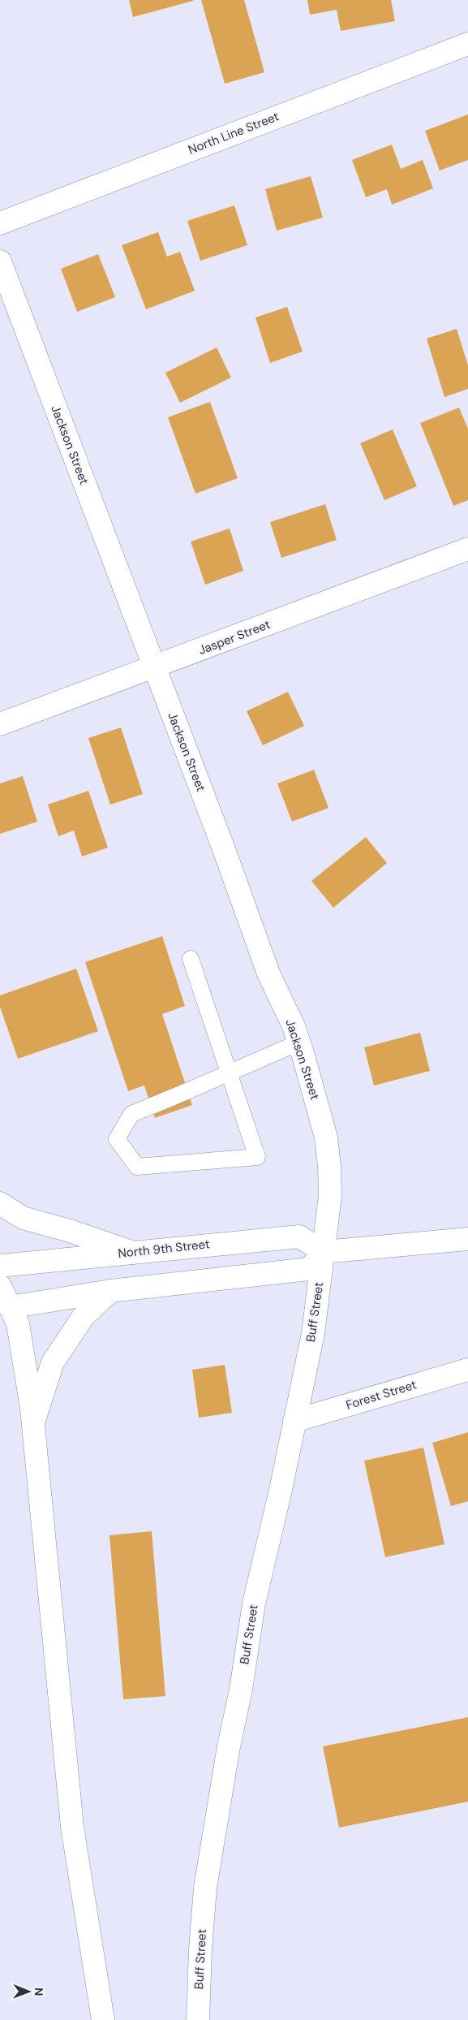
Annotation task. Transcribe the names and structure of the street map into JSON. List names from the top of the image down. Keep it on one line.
{"streets":{"main road":["North Line Street","Jackson Street","Jasper Street","North 9th Street","Buff Street","Forest Street"]},"crossings":[["Jackson Street","Jasper Street"],["Jackson Street","North 9th Street"],["Jackson Street","Buff Street"],["North 9th Street","Buff Street"],["Buff Street","Forest Street"]],"north":"right"}
